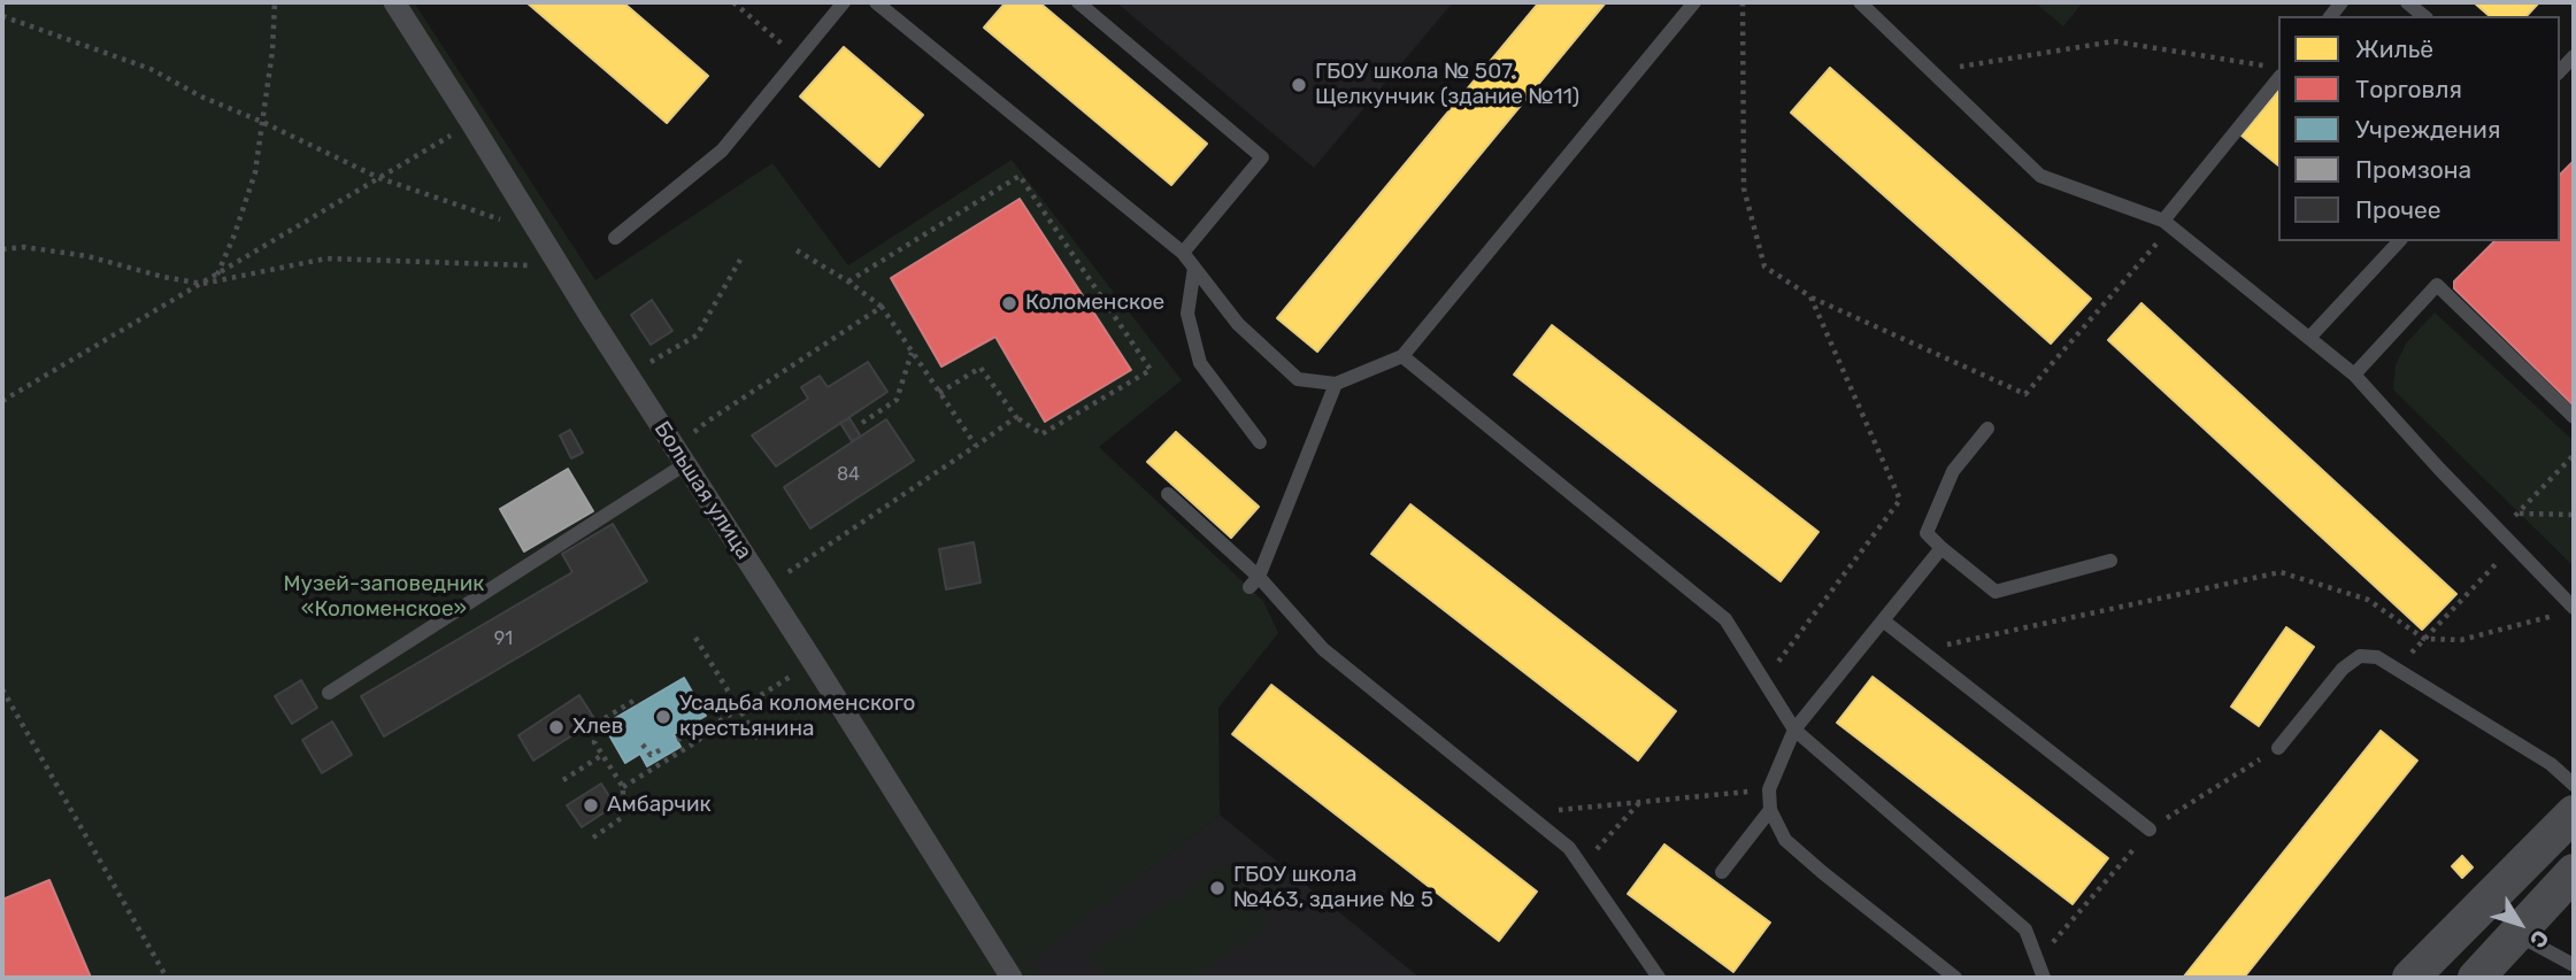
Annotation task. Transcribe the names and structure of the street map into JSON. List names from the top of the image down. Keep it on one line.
{"streets":{"street":["Большая улица"]},"parks":["Музей-заповедник «Коломенское»"],"places":["ГБОУ школа № 507, Щелкунчик (здание №11)","Коломенское","Усадьба коломенского крестьянина","Хлев","Амбарчик","ГБОУ школа №463, здание № 5"],"house_numbers":["84","91"],"legend":["Жильё","Торговля","Учреждения","Промзона","Прочее"],"north":"bottom right"}
